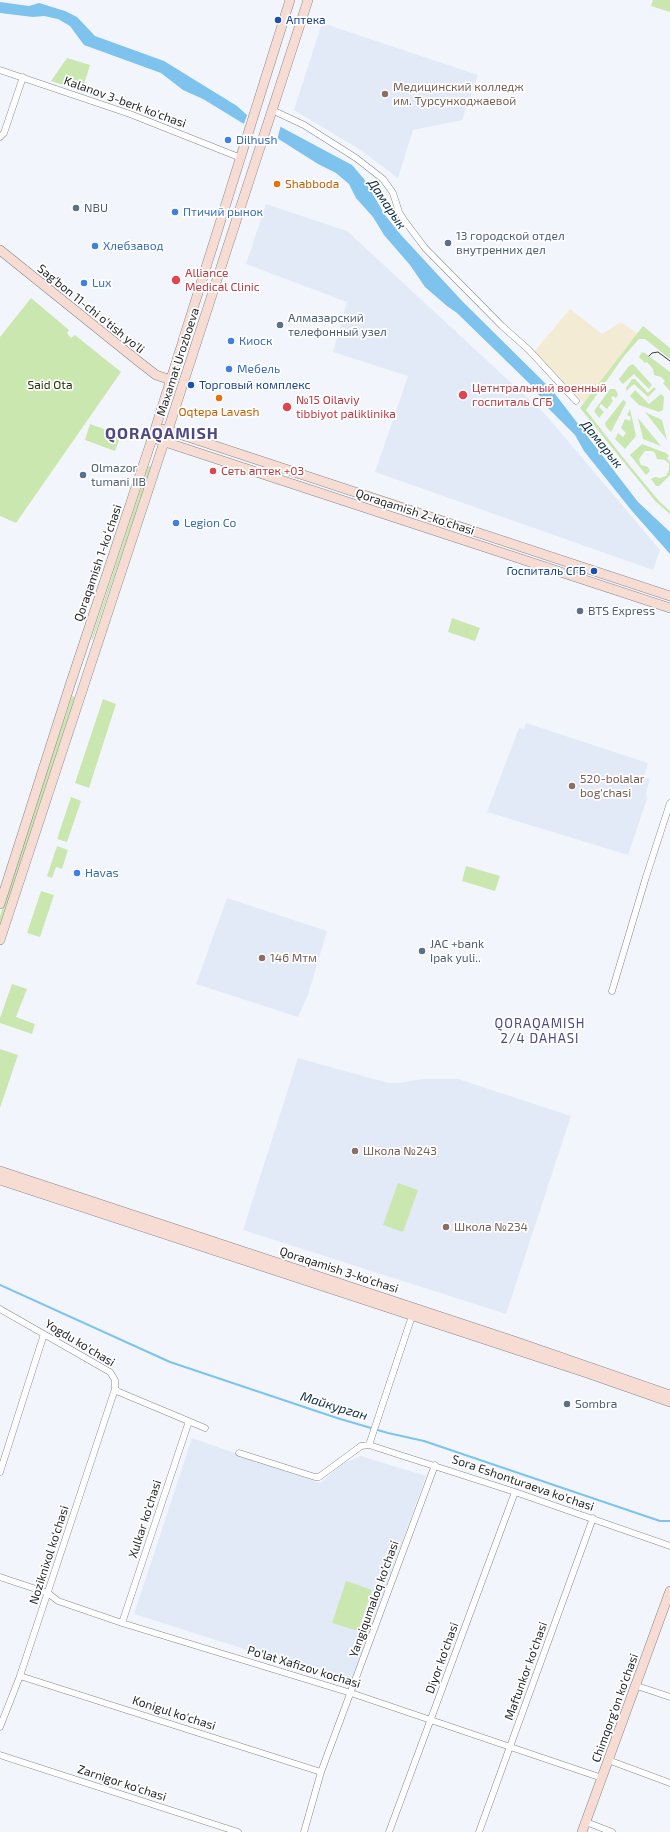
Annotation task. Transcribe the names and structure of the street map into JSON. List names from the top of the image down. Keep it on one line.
{"streets":{"main road":["Sag'bon 11-chi o'tish yo'li","Maxamat Urozboeva","Qoraqamish 2-ko'chasi","Qoraqamish 1-koʻchasi","Qoraqamish 3-ko'chasi","Chimqorg'on ko'chasi"],"street":["Kalanov 3-berk ko'chasi","Yogdu ko'chasi","Sora Eshonturaeva ko'chasi","Xulkar ko'chasi","Noziknixol ko'chasi","Yangiqumaloq ko'chasi","Diyor ko'chasi","Po'lat Xafizov kochasi","Maftunkor ko'chasi","Konigul ko'chasi","Zarnigor ko'chasi"]},"crossings":[["Kalanov 3-berk ko'chasi","Qoraqamish 1-koʻchasi"],["Sag'bon 11-chi o'tish yo'li","Qoraqamish 1-koʻchasi"],["Maxamat Urozboeva","Qoraqamish 2-ko'chasi"],["Maxamat Urozboeva","Qoraqamish 1-koʻchasi"],["Qoraqamish 2-ko'chasi","Qoraqamish 1-koʻchasi"],["Yogdu ko'chasi","Noziknixol ko'chasi"],["Sora Eshonturaeva ko'chasi","Yangiqumaloq ko'chasi"],["Sora Eshonturaeva ko'chasi","Diyor ko'chasi"],["Sora Eshonturaeva ko'chasi","Maftunkor ko'chasi"],["Xulkar ko'chasi","Po'lat Xafizov kochasi"],["Noziknixol ko'chasi","Po'lat Xafizov kochasi"],["Noziknixol ko'chasi","Konigul ko'chasi"],["Yangiqumaloq ko'chasi","Po'lat Xafizov kochasi"],["Yangiqumaloq ko'chasi","Konigul ko'chasi"],["Diyor ko'chasi","Po'lat Xafizov kochasi"],["Po'lat Xafizov kochasi","Maftunkor ko'chasi"],["Po'lat Xafizov kochasi","Chimqorg'on ko'chasi"]],"districts":["QORAQAMISH","QORAQAMISH 2/4 DAHASI"],"water":["Дамарык","Майкурган"],"parks":["Said Ota"],"places":["Аптека","Медицинский колледж им. Турсунходжаевой","Dilhush","Shabboda","NBU","Птичий рынок","13 городской отдел внутренних дел","Хлебзавод","Alliance Medical Clinic","Lux","Алмазарский телефонный узел","Киоск","Мебель","Торговый комплекс","Цетнтральный военный госпиталь СГБ","Oqtepa Lavash","№15 Oilaviy tibbiyot paliklinika","Сеть аптек +03","Olmazor tumani IIB","Legion Co","Госпиталь СГБ","BTS Express","520-bolalar bog'chasi","Havas","JAC +bank Ipak yuli..","146 Мтм","Школа №243","Школа №234","Sombra"]}
